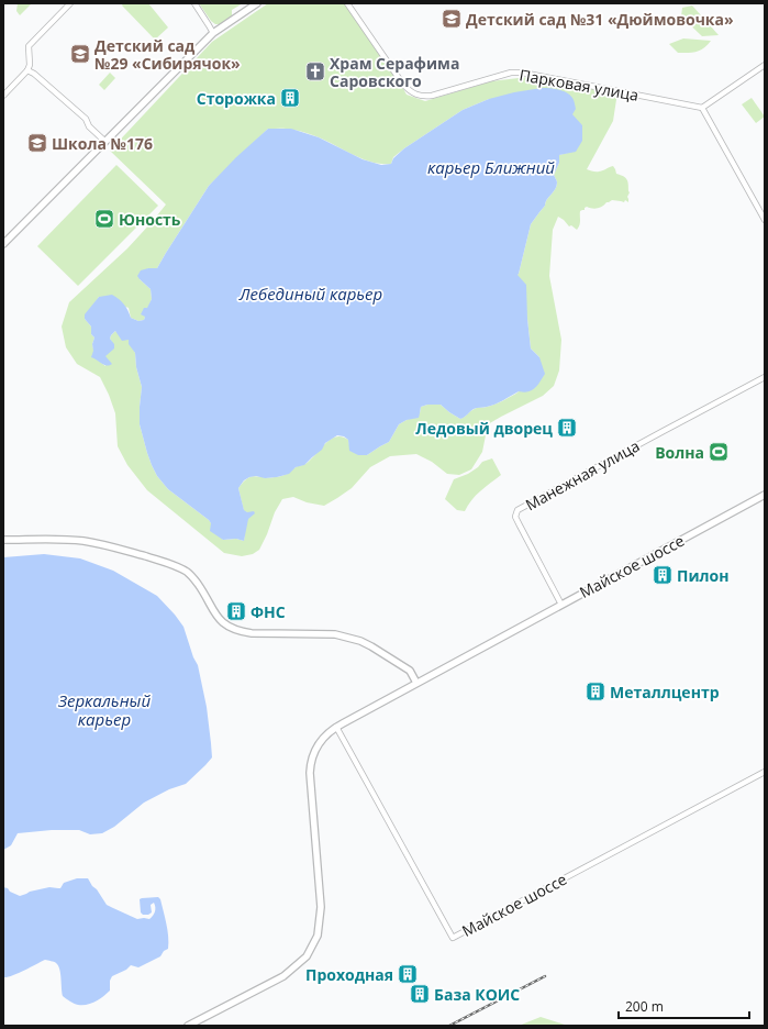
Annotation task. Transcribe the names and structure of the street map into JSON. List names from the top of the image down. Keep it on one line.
{"streets":{"street":["Парковая улица","Манежная улица","Майское шоссе"]},"crossings":[["Манежная улица","Майское шоссе"]],"water":["карьер Ближний","Лебединый карьер","Зеркальный карьер"],"places":{"school or university":["Детский сад №31 «Дюймовочка»","Детский сад №29 «Сибирячок»","Школа №176"],"church":["Храм Серафима Саровского"],"building":["Сторожка","Ледовый дворец","Пилон","ФНС","Металлцентр","Проходная","База КОИС"],"sports":["Юность","Волна"]},"scale_bar":"200 m"}
